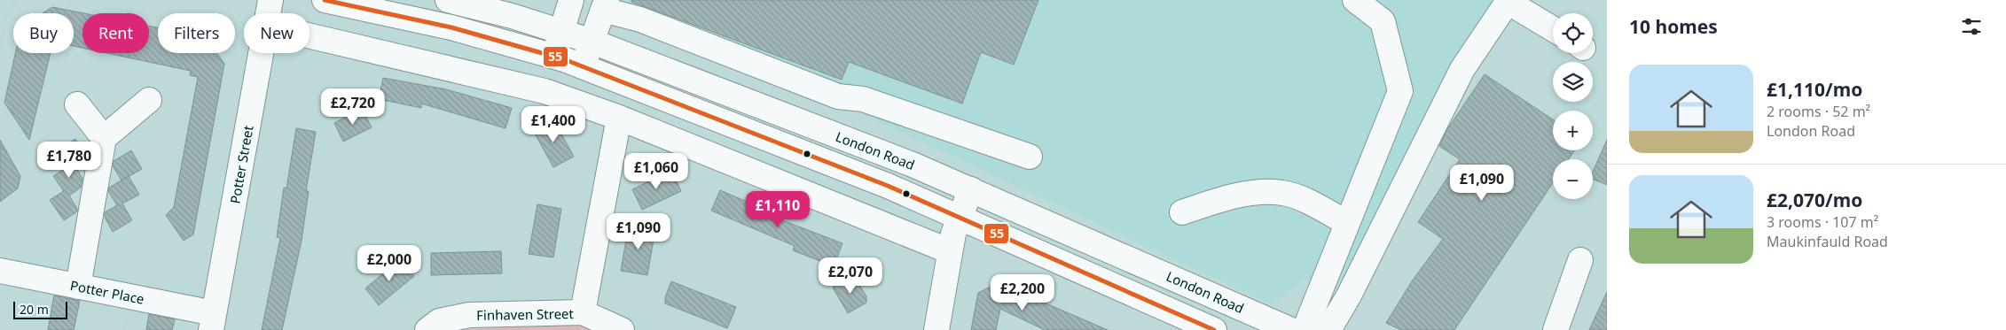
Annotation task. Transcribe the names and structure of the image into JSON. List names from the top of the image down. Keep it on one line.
{"streets":{"street":["London Road","Potter Street","Potter Place","Finhaven Street"]},"crossings":[["Potter Street","Potter Place"]],"lines":["transit line 55"],"scale_bar":"20 m","page":{"heading":"10 homes","map_buttons":["+","−"],"chip":["Buy","Rent","Filters","New"],"list":[{"name":"£1,110/mo","note":"2 rooms · 52 m² · London Road"},{"name":"£2,070/mo","note":"3 rooms · 107 m² · Maukinfauld Road"}],"price":["£2,720","£1,400","£1,780","£1,060","£1,090","£1,110","£1,090","£2,000","£2,070","£2,200"],"scale":"20 m"}}
